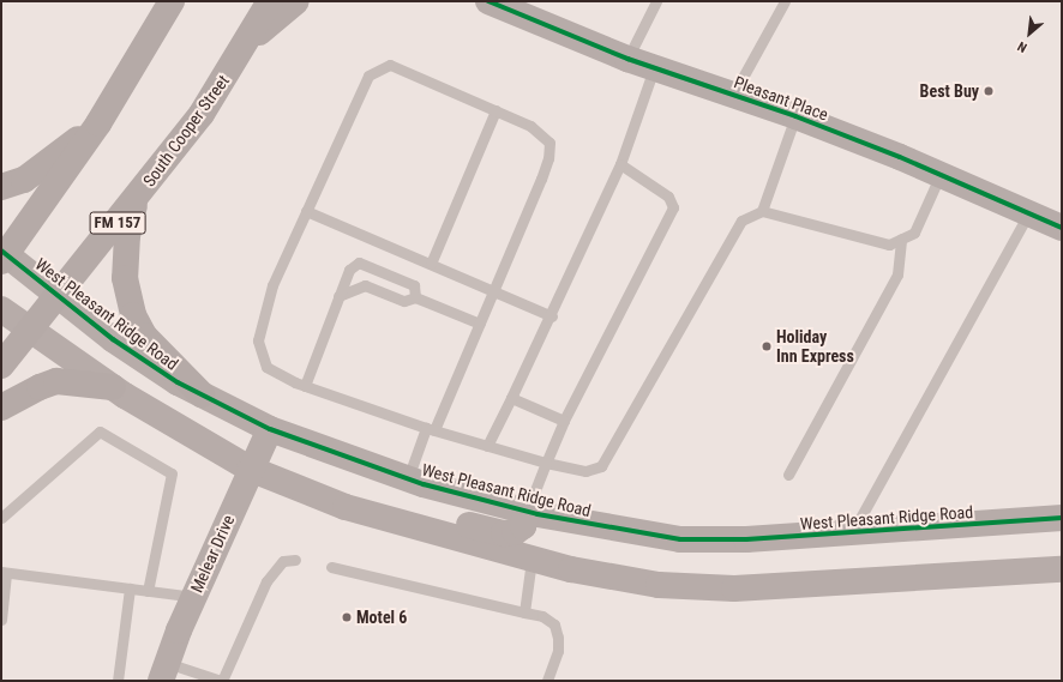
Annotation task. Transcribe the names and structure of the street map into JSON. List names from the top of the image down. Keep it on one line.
{"streets":{"main road":["South Cooper Street","FM 157"],"street":["Pleasant Place","West Pleasant Ridge Road","Melear Drive"]},"crossings":[["South Cooper Street","West Pleasant Ridge Road"],["West Pleasant Ridge Road","Melear Drive"]],"places":["Best Buy","Holiday Inn Express","Motel 6"],"north":"bottom left"}
